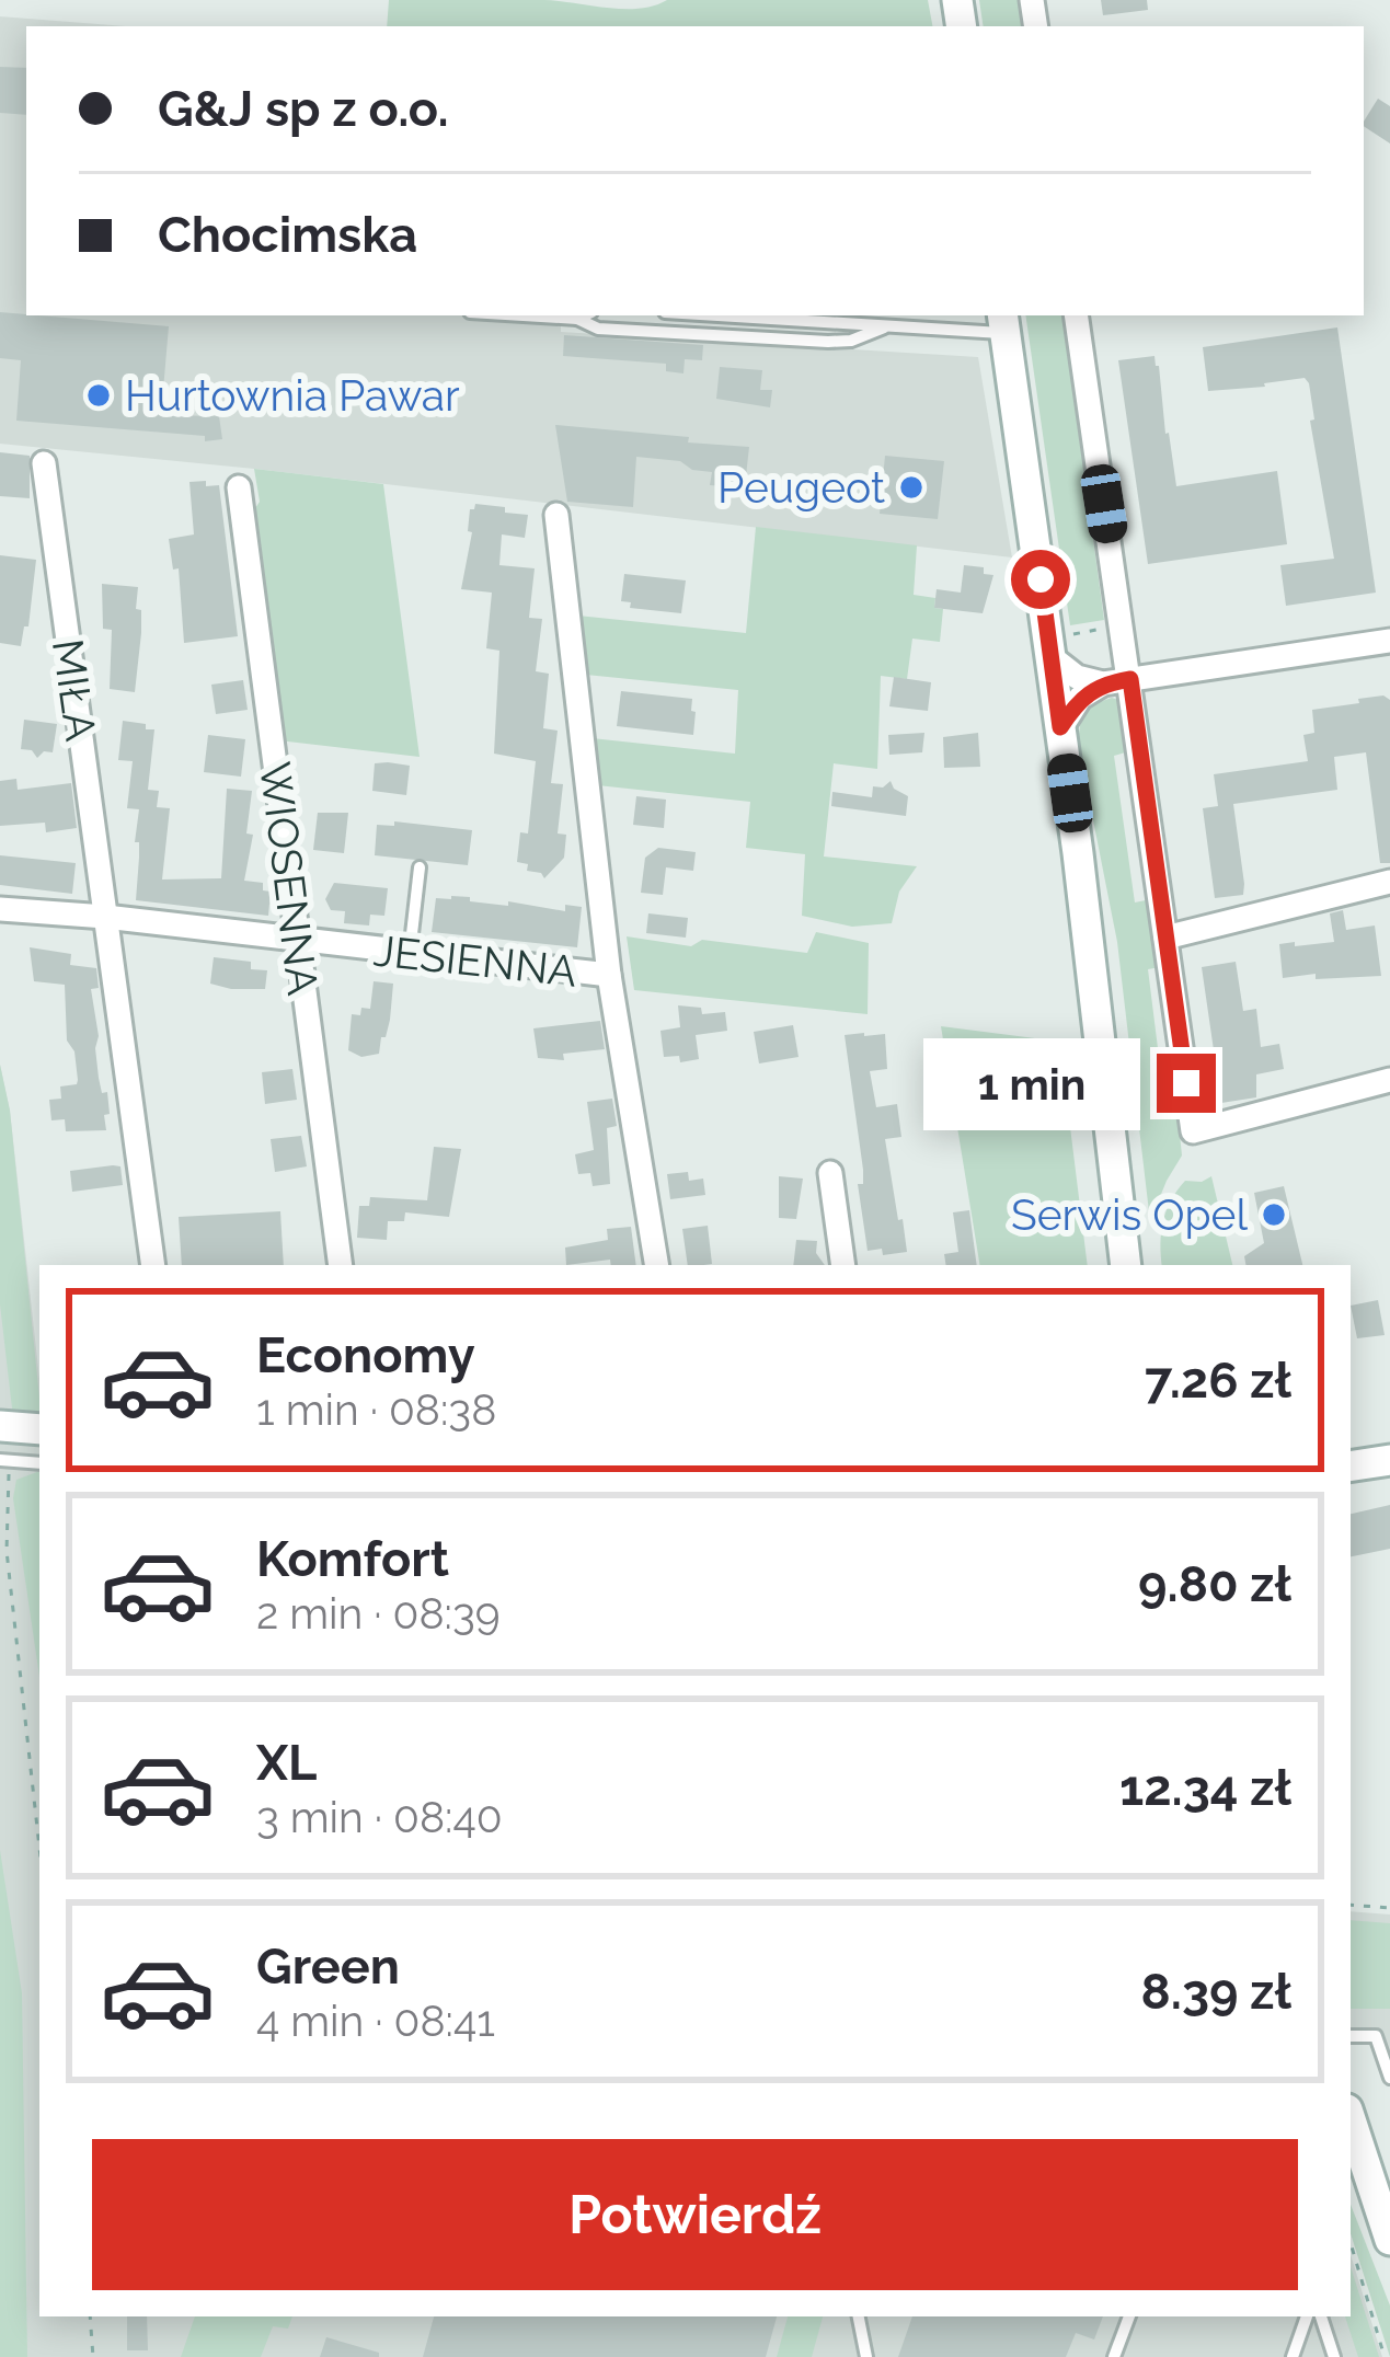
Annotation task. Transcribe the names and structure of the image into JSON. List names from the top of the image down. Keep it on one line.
{"streets":{"street":["MIŁA","WIOSENNA","JESIENNA"]},"crossings":[["MIŁA","JESIENNA"],["WIOSENNA","JESIENNA"]],"places":["Hurtownia Pawar","Peugeot","Serwis Opel"],"page":{"banner":["G&J sp z o.o.","Chocimska"],"bubble":"1 min","list":[{"name":"Economy","note":"1 min · 08:38","value":"7.26 zł"},{"name":"Komfort","note":"2 min · 08:39","value":"9.80 zł"},{"name":"XL","note":"3 min · 08:40","value":"12.34 zł"},{"name":"Green","note":"4 min · 08:41","value":"8.39 zł"}],"buttons":"Potwierdź"}}
